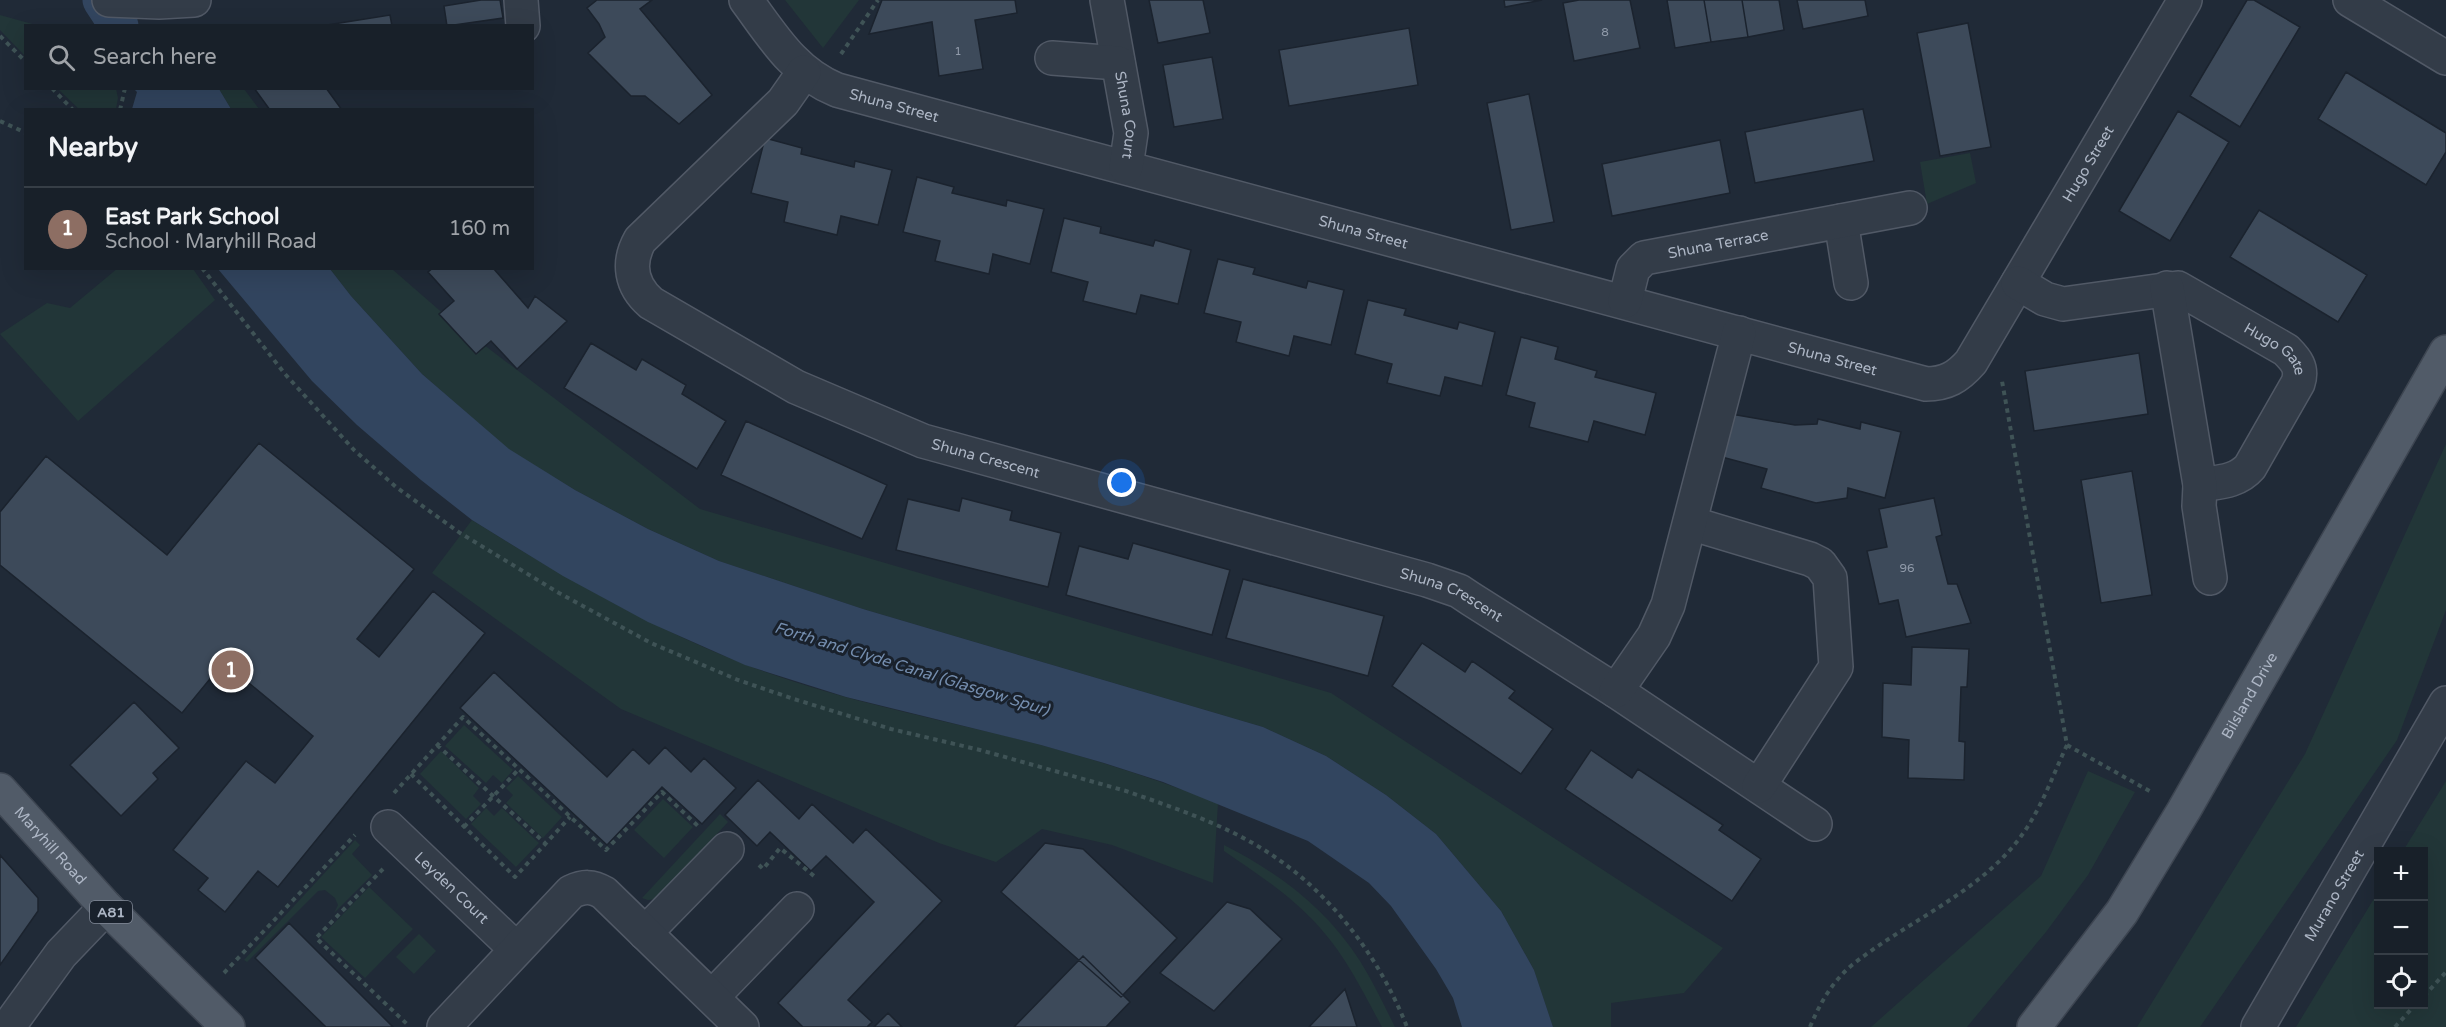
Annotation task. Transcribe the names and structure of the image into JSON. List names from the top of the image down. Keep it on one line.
{"streets":{"main road":["Bilsland Drive","Maryhill Road","A81"],"street":["Shuna Street","Shuna Court","Hugo Street","Shuna Terrace","Hugo Gate","Shuna Crescent","Leyden Court","Murano Street"]},"crossings":[["Shuna Street","Shuna Court"],["Shuna Street","Hugo Street"],["Shuna Street","Shuna Terrace"],["Shuna Street","Shuna Crescent"],["Hugo Street","Hugo Gate"]],"water":["Forth and Clyde Canal (Glasgow Spur)"],"house_numbers":["8","1","96"],"page":{"search":"Search here","heading":"Nearby","list":[{"mark":"1","name":"East Park School","note":"School · Maryhill Road","value":"160 m"}],"pins":"1","map_buttons":["+","−"]}}
